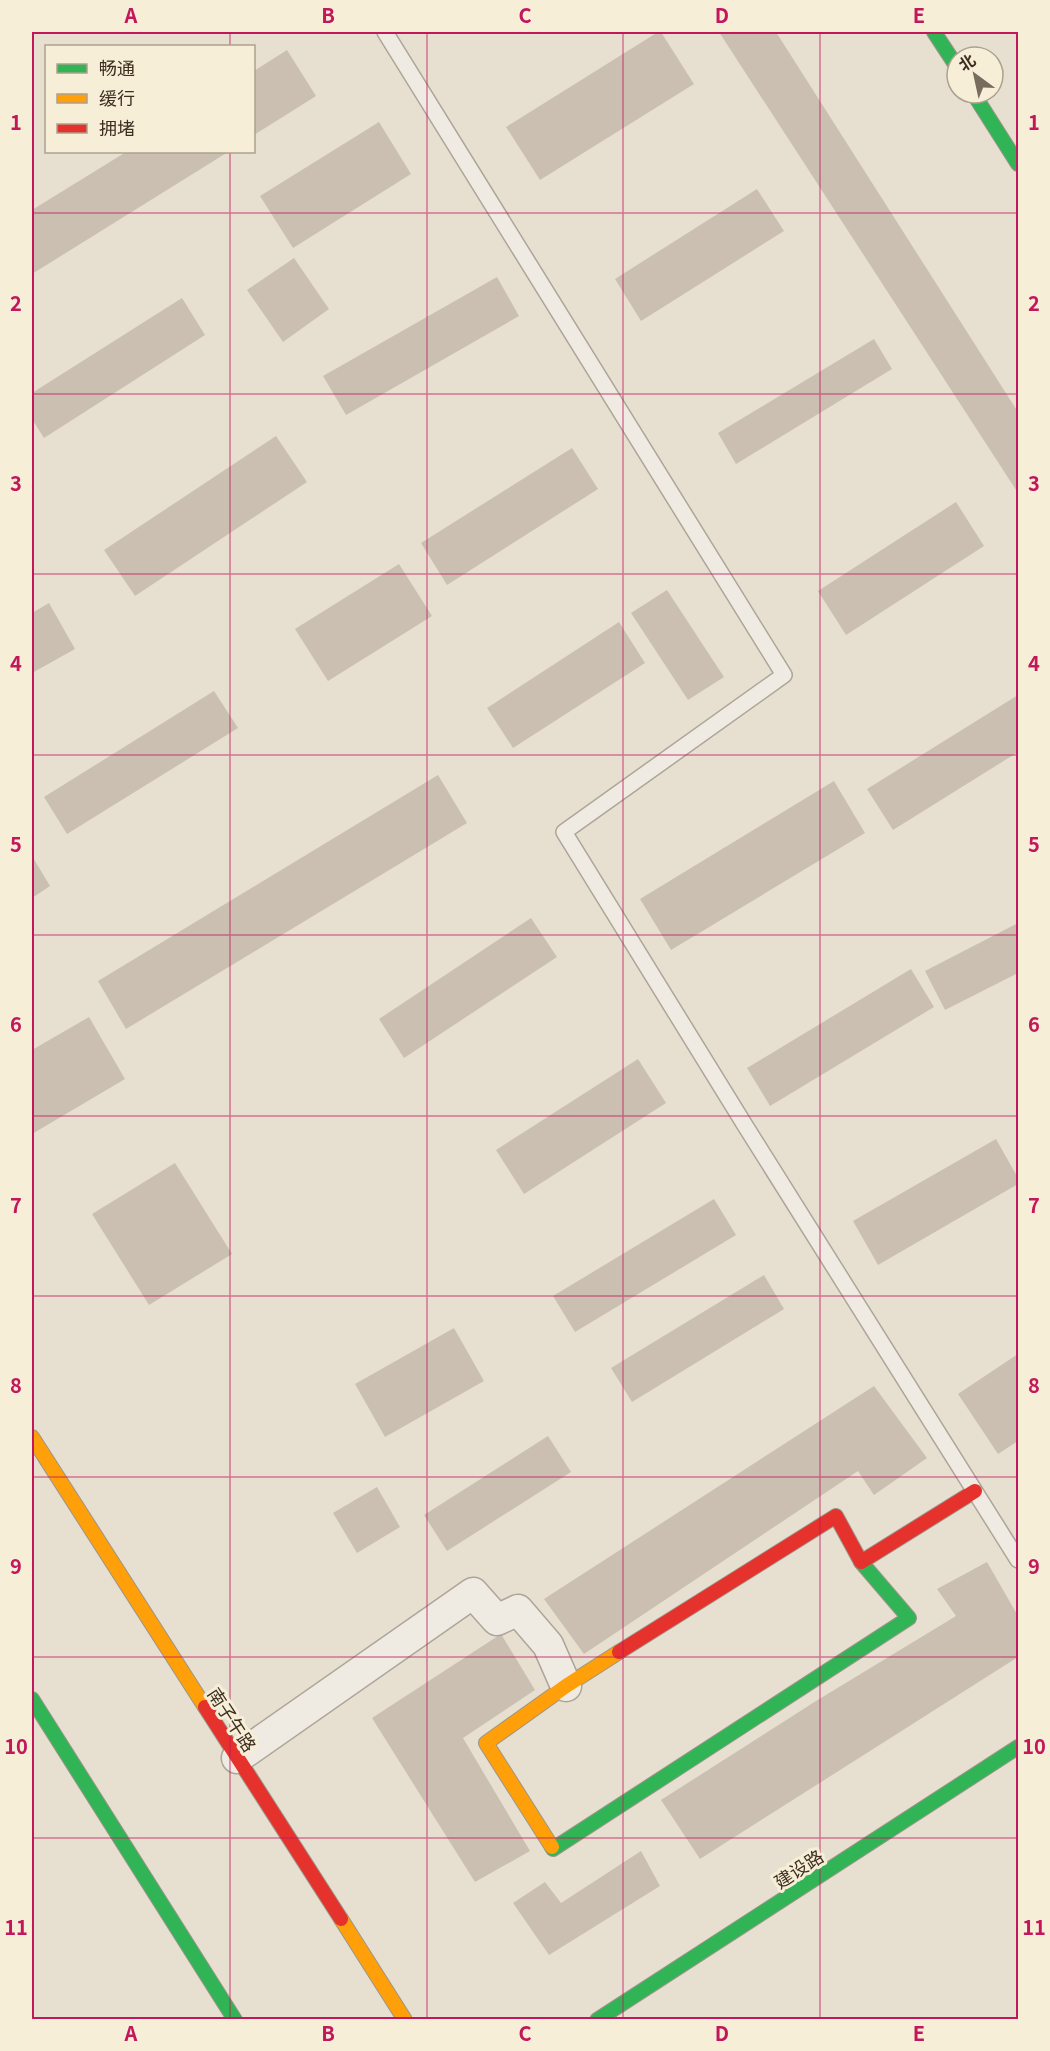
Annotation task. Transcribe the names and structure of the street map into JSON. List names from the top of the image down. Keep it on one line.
{"streets":{"street":["南子午路","建设路"]},"legend":["畅通","缓行","拥堵"],"north":"top left","grid":{"columns":["A","B","C","D","E"],"rows":["1","2","3","4","5","6","7","8","9","10","11"]}}
